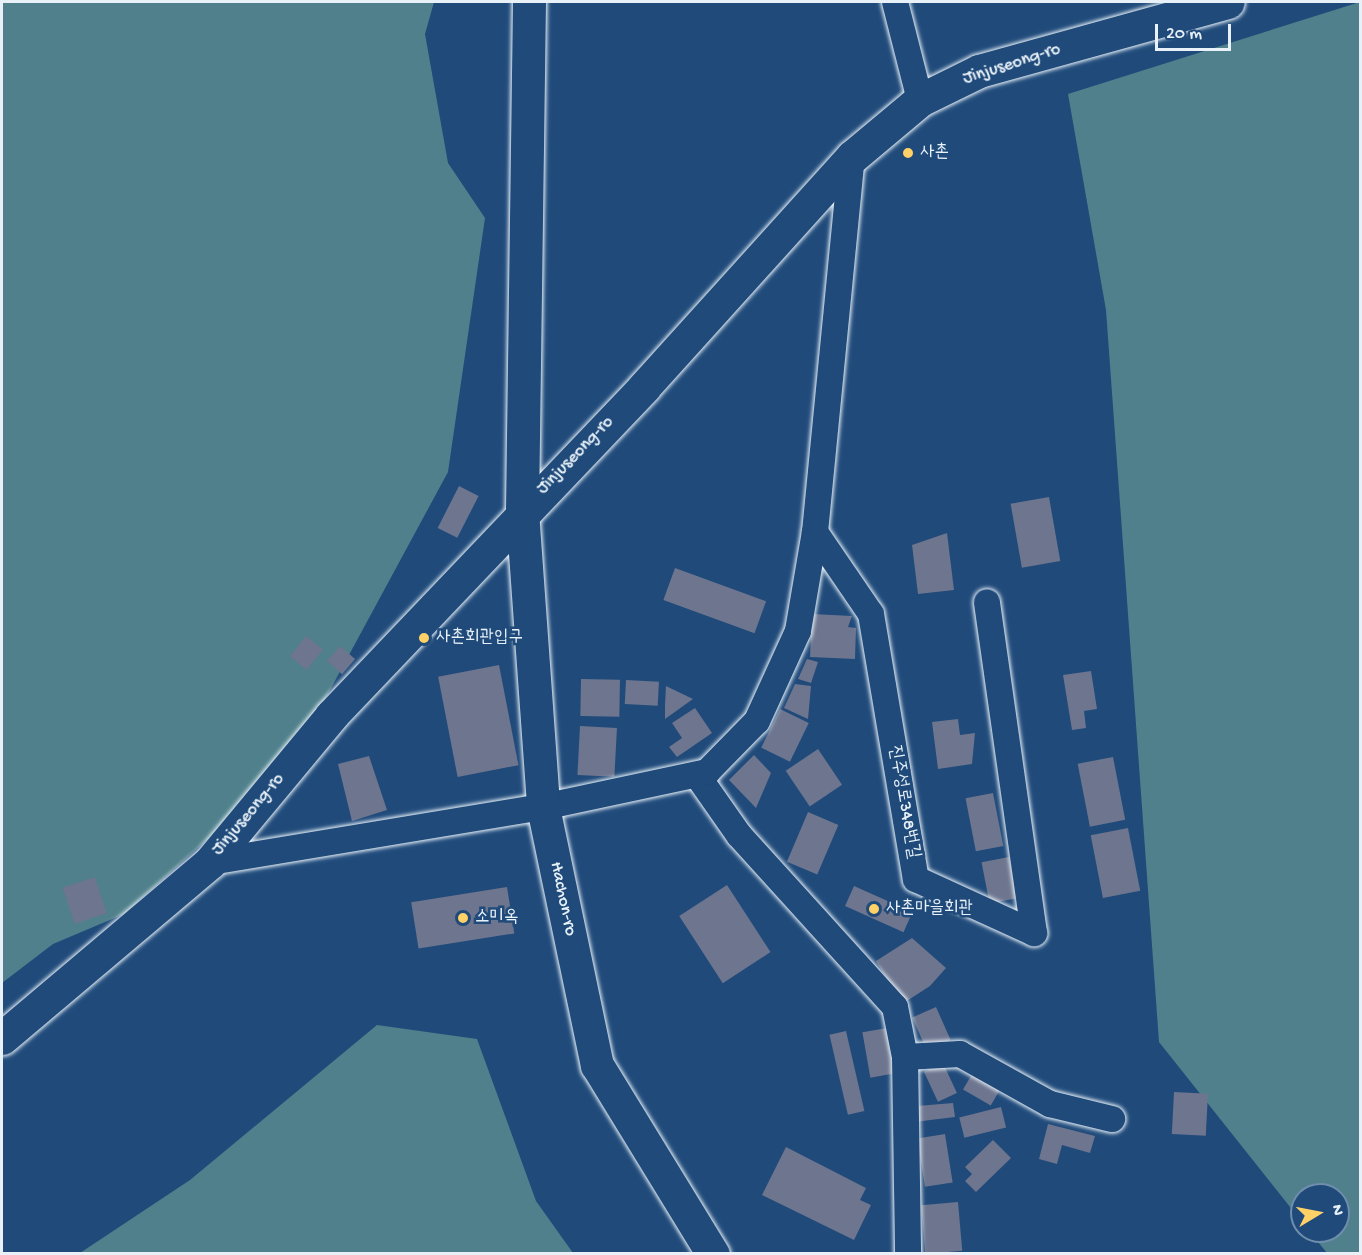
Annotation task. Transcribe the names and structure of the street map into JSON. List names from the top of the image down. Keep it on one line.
{"streets":{"main road":["Jinjuseong-ro","Hachon-ro"],"street":["진주성로348번길"]},"crossings":[["Jinjuseong-ro","Hachon-ro"]],"places":["사촌","사촌회관입구","사촌마을회관","소미옥"],"scale_bar":"20 m","north":"right"}
